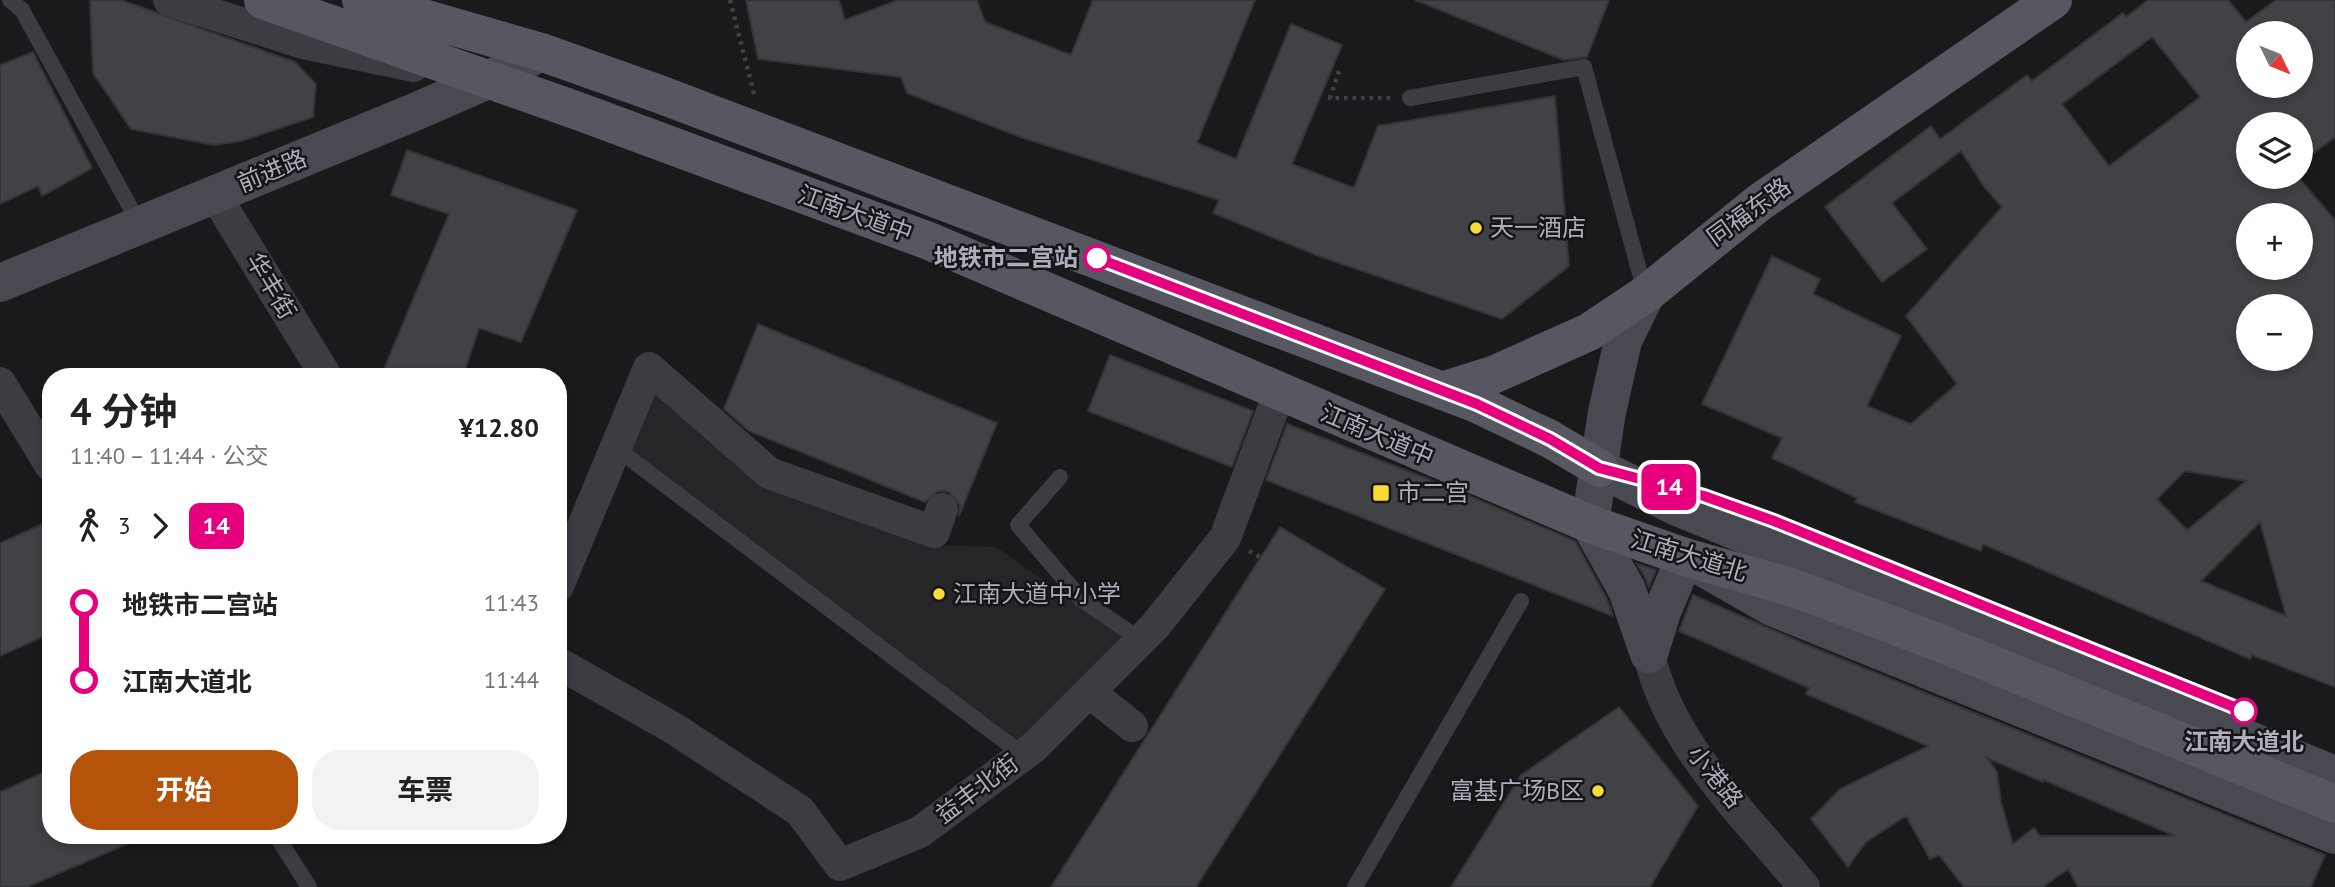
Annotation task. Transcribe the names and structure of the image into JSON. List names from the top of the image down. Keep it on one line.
{"streets":{"main road":["前进路","同福东路","江南大道中","江南大道北"],"street":["华丰街","小港路","益丰北街"]},"crossings":[["前进路","江南大道中"],["前进路","华丰街"],["同福东路","江南大道中"],["同福东路","江南大道北"],["江南大道中","江南大道北"],["江南大道中","益丰北街"]],"places":{"other":["天一酒店","地铁市二宫站","江南大道中小学","江南大道北","富基广场B区"],"transit":["市二宫"]},"lines":["bus line 14"],"north":"bottom right","page":{"on_map":"14","map_buttons":["+","−"],"heading":["4 分钟","11:40 – 11:44 · 公交","¥12.80"],"legs":["3","14"],"list":[{"name":"地铁市二宫站","value":"11:43"},{"name":"江南大道北","value":"11:44"}],"buttons":["开始","车票"]}}
